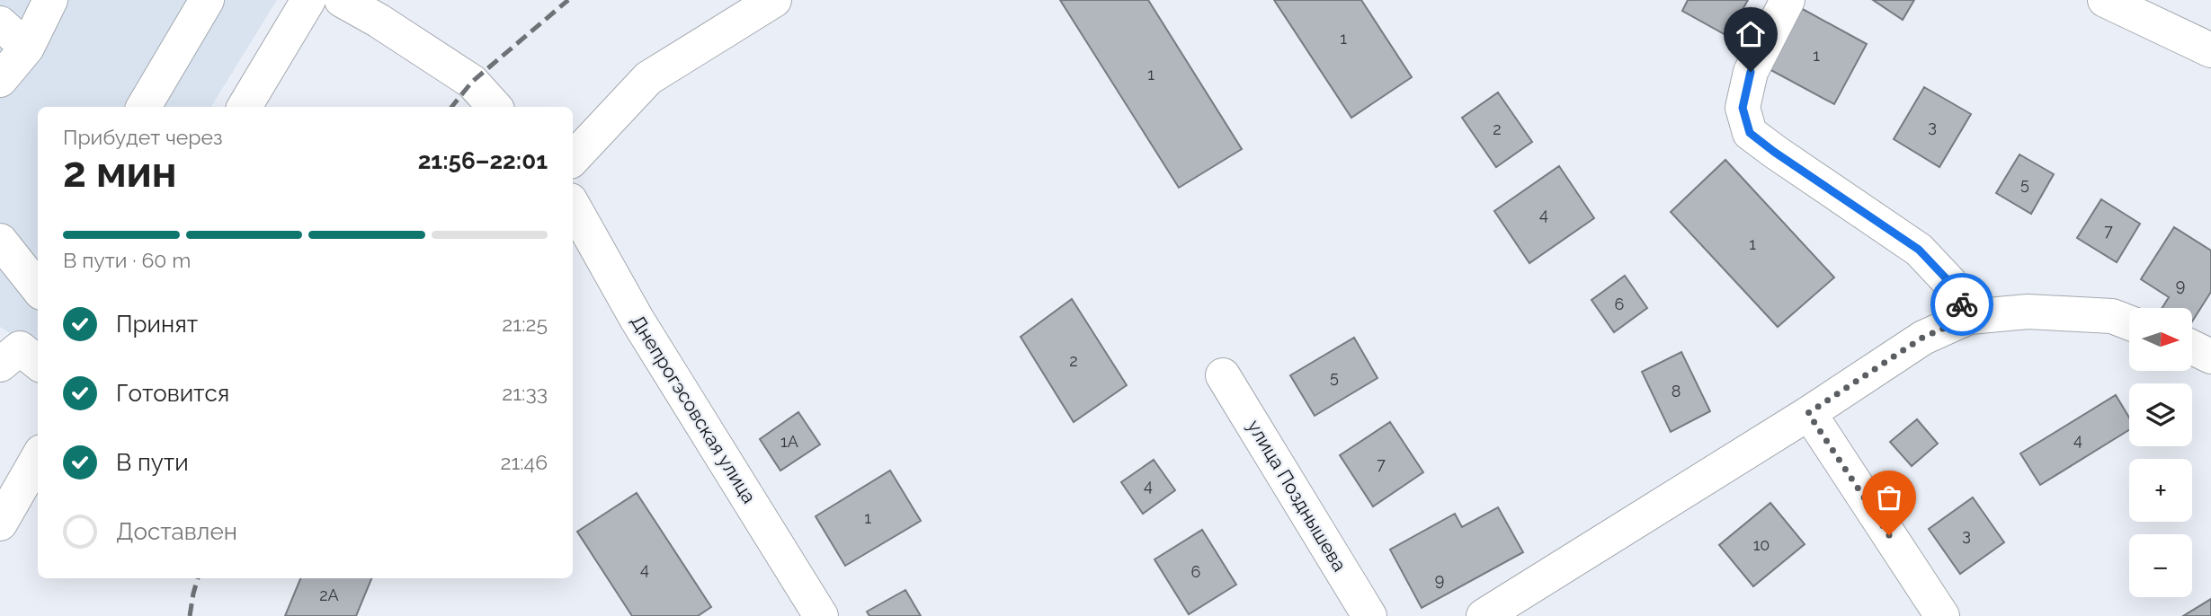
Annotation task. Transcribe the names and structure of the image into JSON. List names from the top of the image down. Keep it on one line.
{"streets":{"street":["Днепрогэсовская улица","улица Позднышева"]},"house_numbers":["1","1","1","3","2","5","4","7","1","9","6","2","5","8","4","1А","7","4","1","3","10","4","6","9","2А"],"north":"right","page":{"heading":["2 мин","Прибудет через","21:56–22:01"],"bar":"В пути · 60 m","list":[["Принят","21:25"],["Готовится","21:33"],["В пути","21:46"],"Доставлен"],"map_buttons":["+","−"]}}
